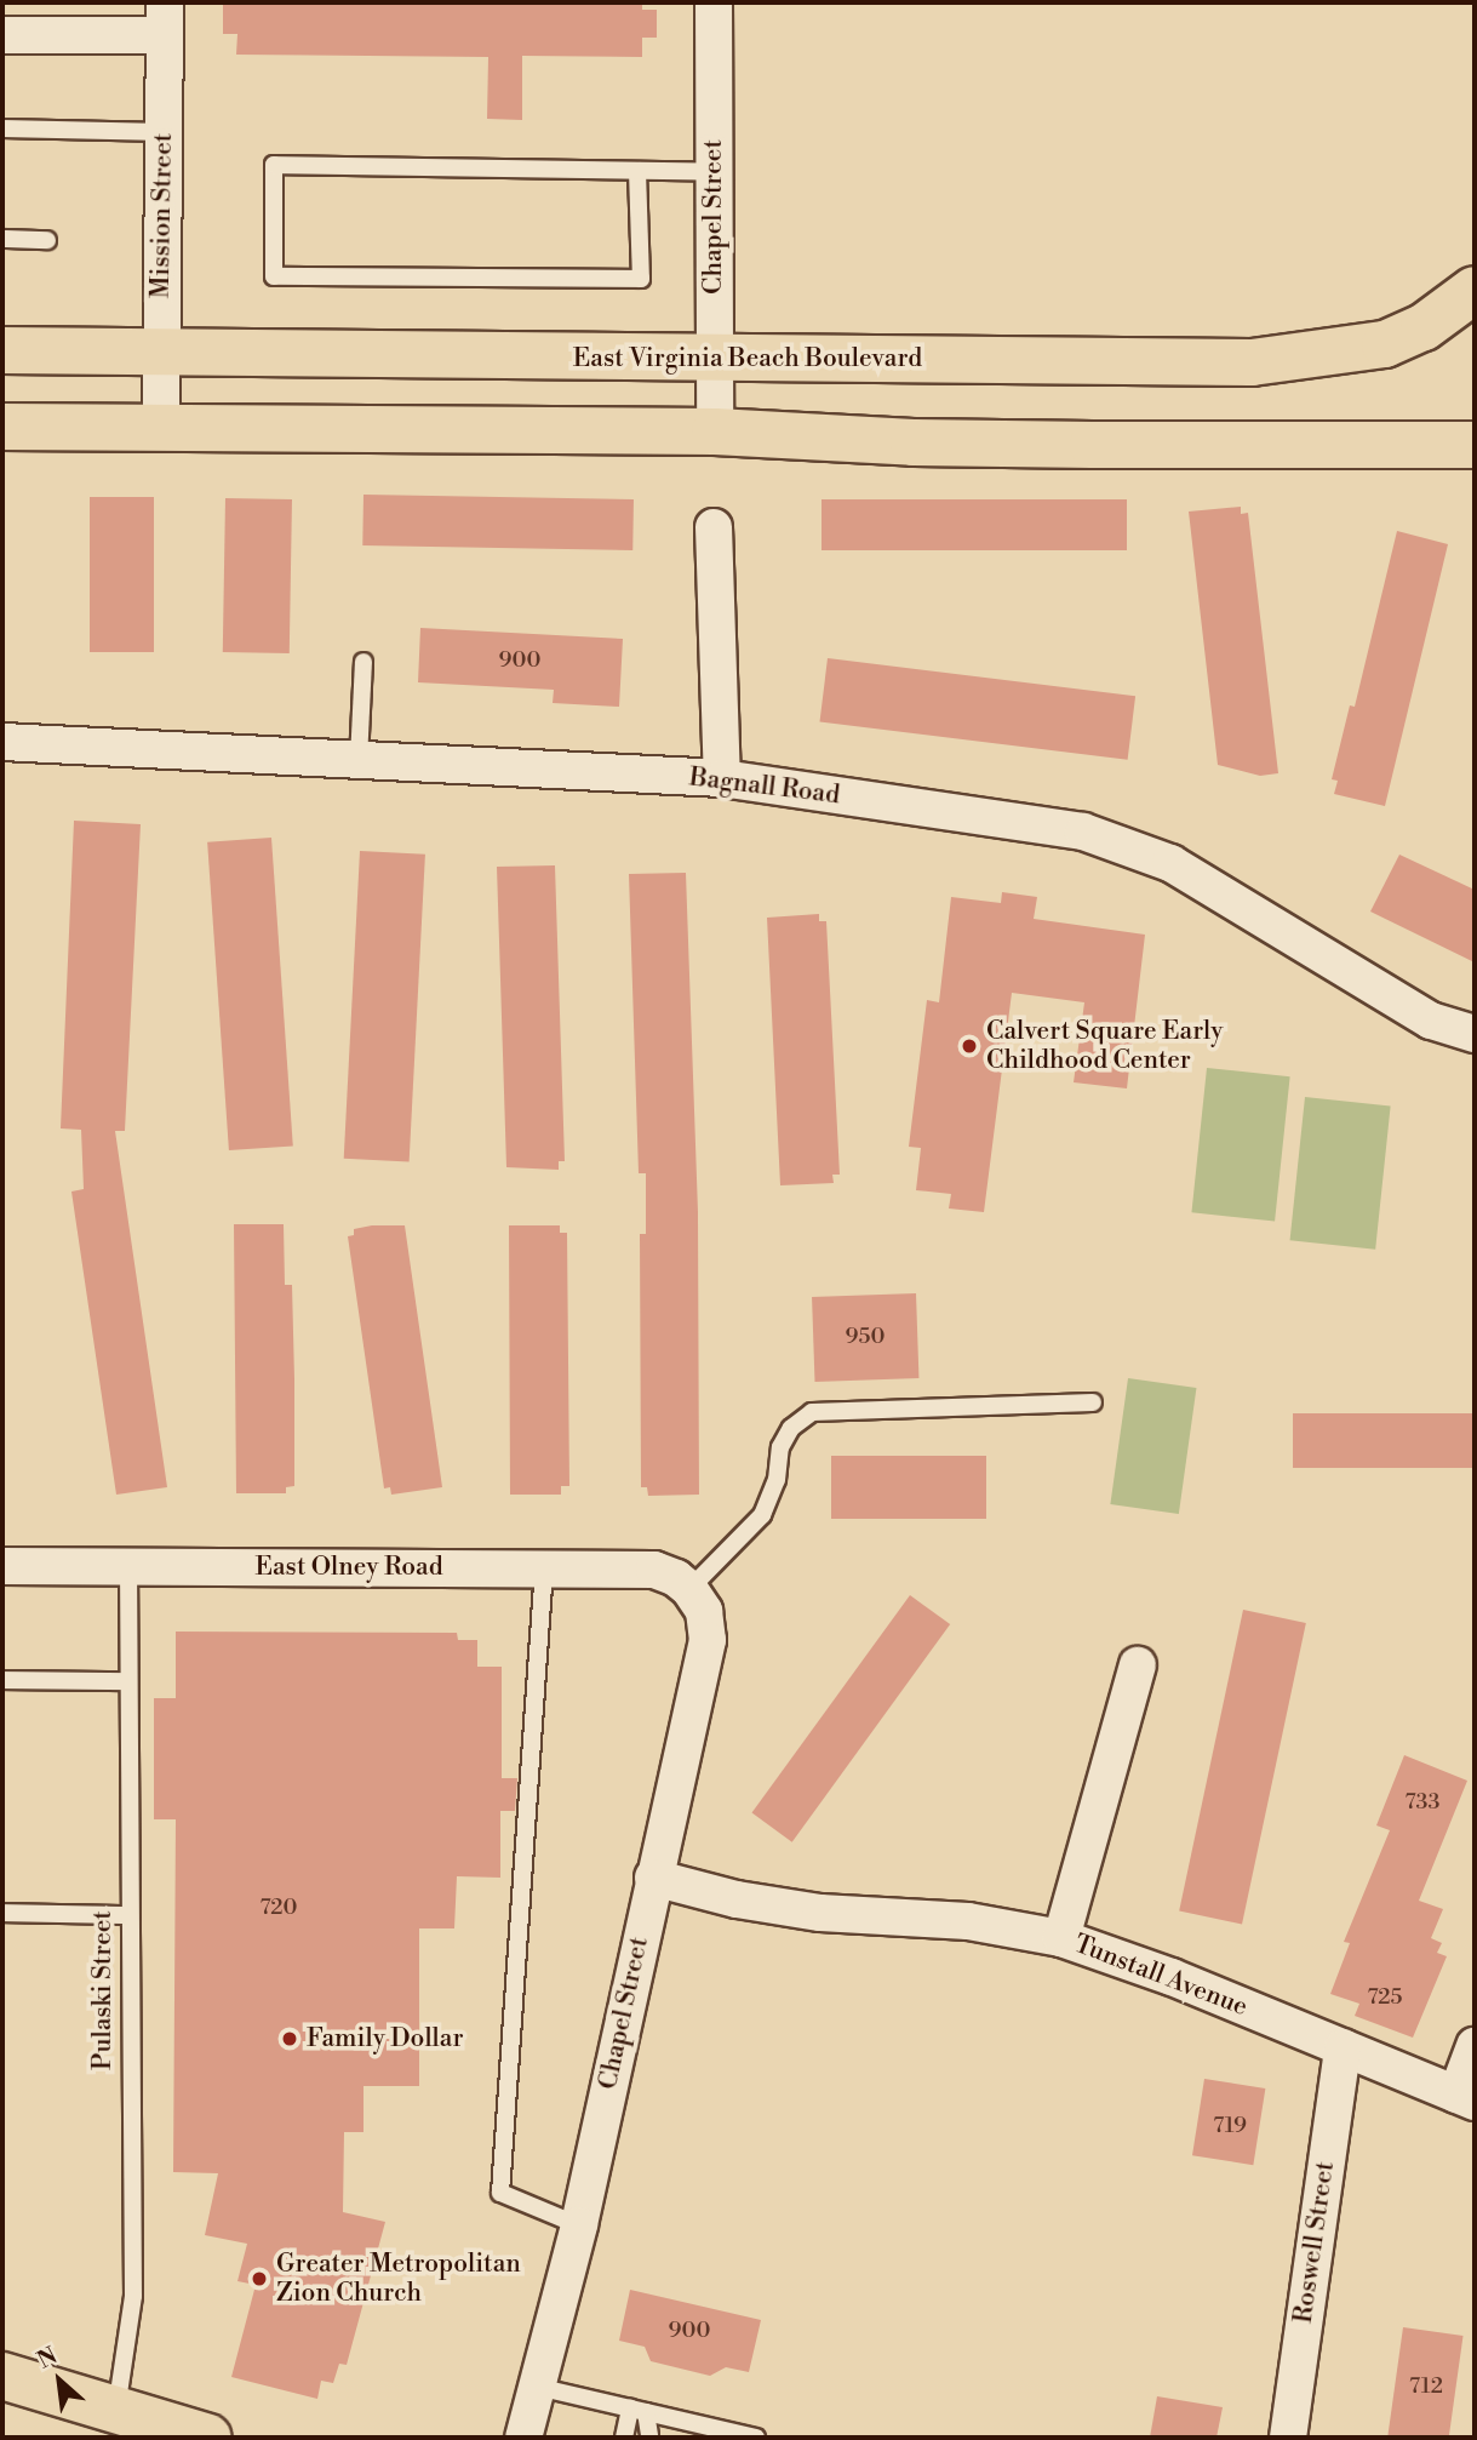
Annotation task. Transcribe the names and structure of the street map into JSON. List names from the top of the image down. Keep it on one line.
{"streets":{"main road":["East Virginia Beach Boulevard"],"street":["Mission Street","Chapel Street","Bagnall Road","East Olney Road","Tunstall Avenue","Roswell Street"],"lane":["Pulaski Street"]},"crossings":[["Mission Street","East Virginia Beach Boulevard"],["Chapel Street","East Virginia Beach Boulevard"],["Chapel Street","East Olney Road"],["East Olney Road","Pulaski Street"],["Tunstall Avenue","Roswell Street"]],"places":["Calvert Square Early Childhood Center","Family Dollar","Greater Metropolitan Zion Church"],"house_numbers":["900","950","733","720","725","719","900","712"],"north":"top left"}
